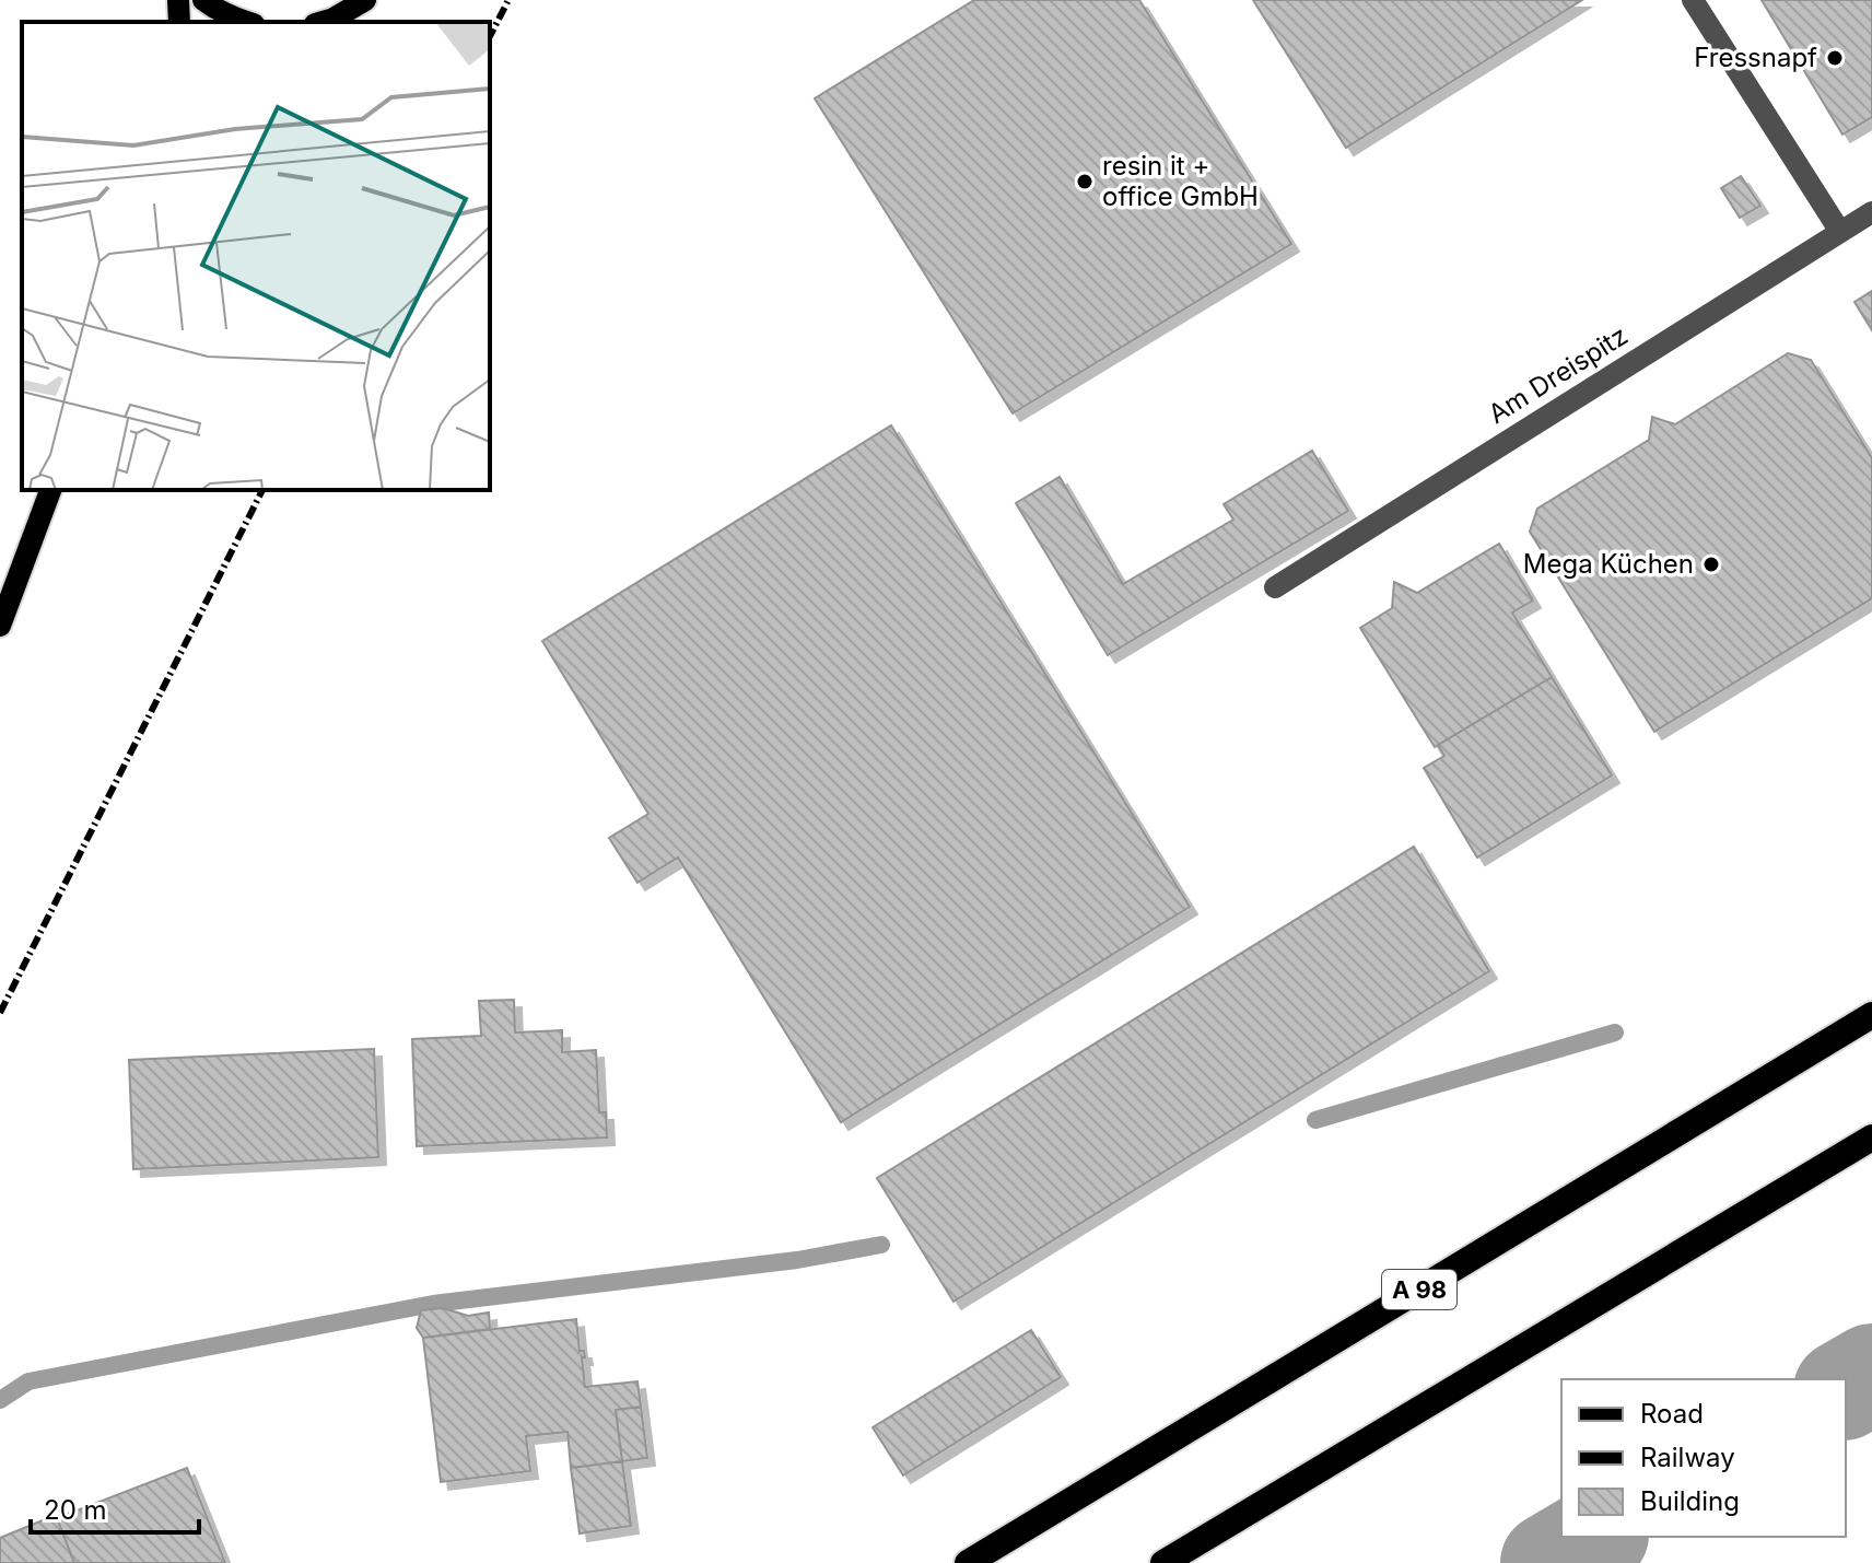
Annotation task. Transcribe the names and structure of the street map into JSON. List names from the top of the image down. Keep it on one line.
{"streets":{"highway":["A 98"],"street":["Am Dreispitz"]},"places":["Fressnapf","resin it + office GmbH","Mega Küchen"],"legend":["Road","Railway","Building"],"scale_bar":"20 m"}
